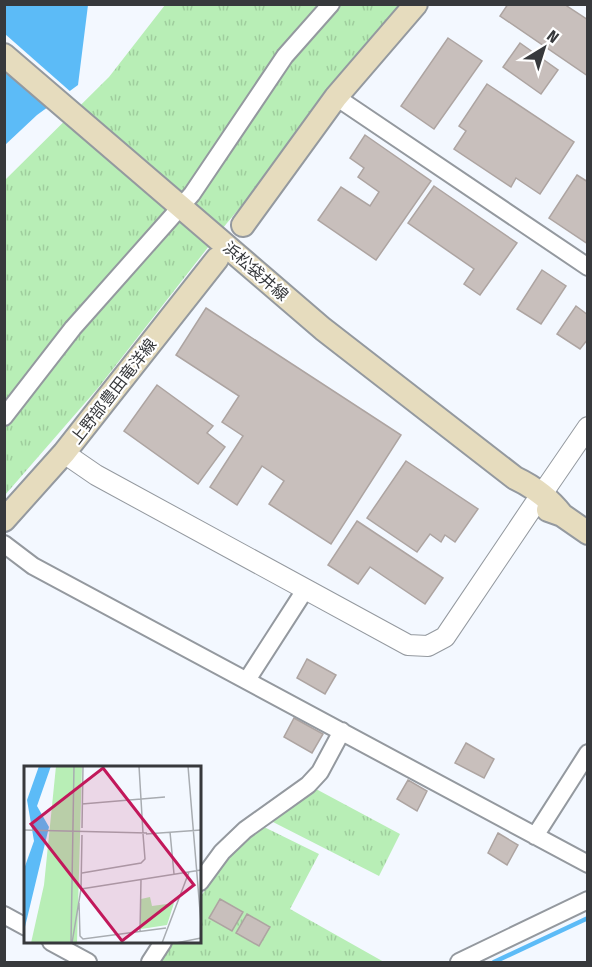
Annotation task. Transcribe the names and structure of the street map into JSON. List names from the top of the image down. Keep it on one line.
{"streets":{"main road":["浜松袋井線","上野部豊田竜洋線"]},"north":"top right"}
